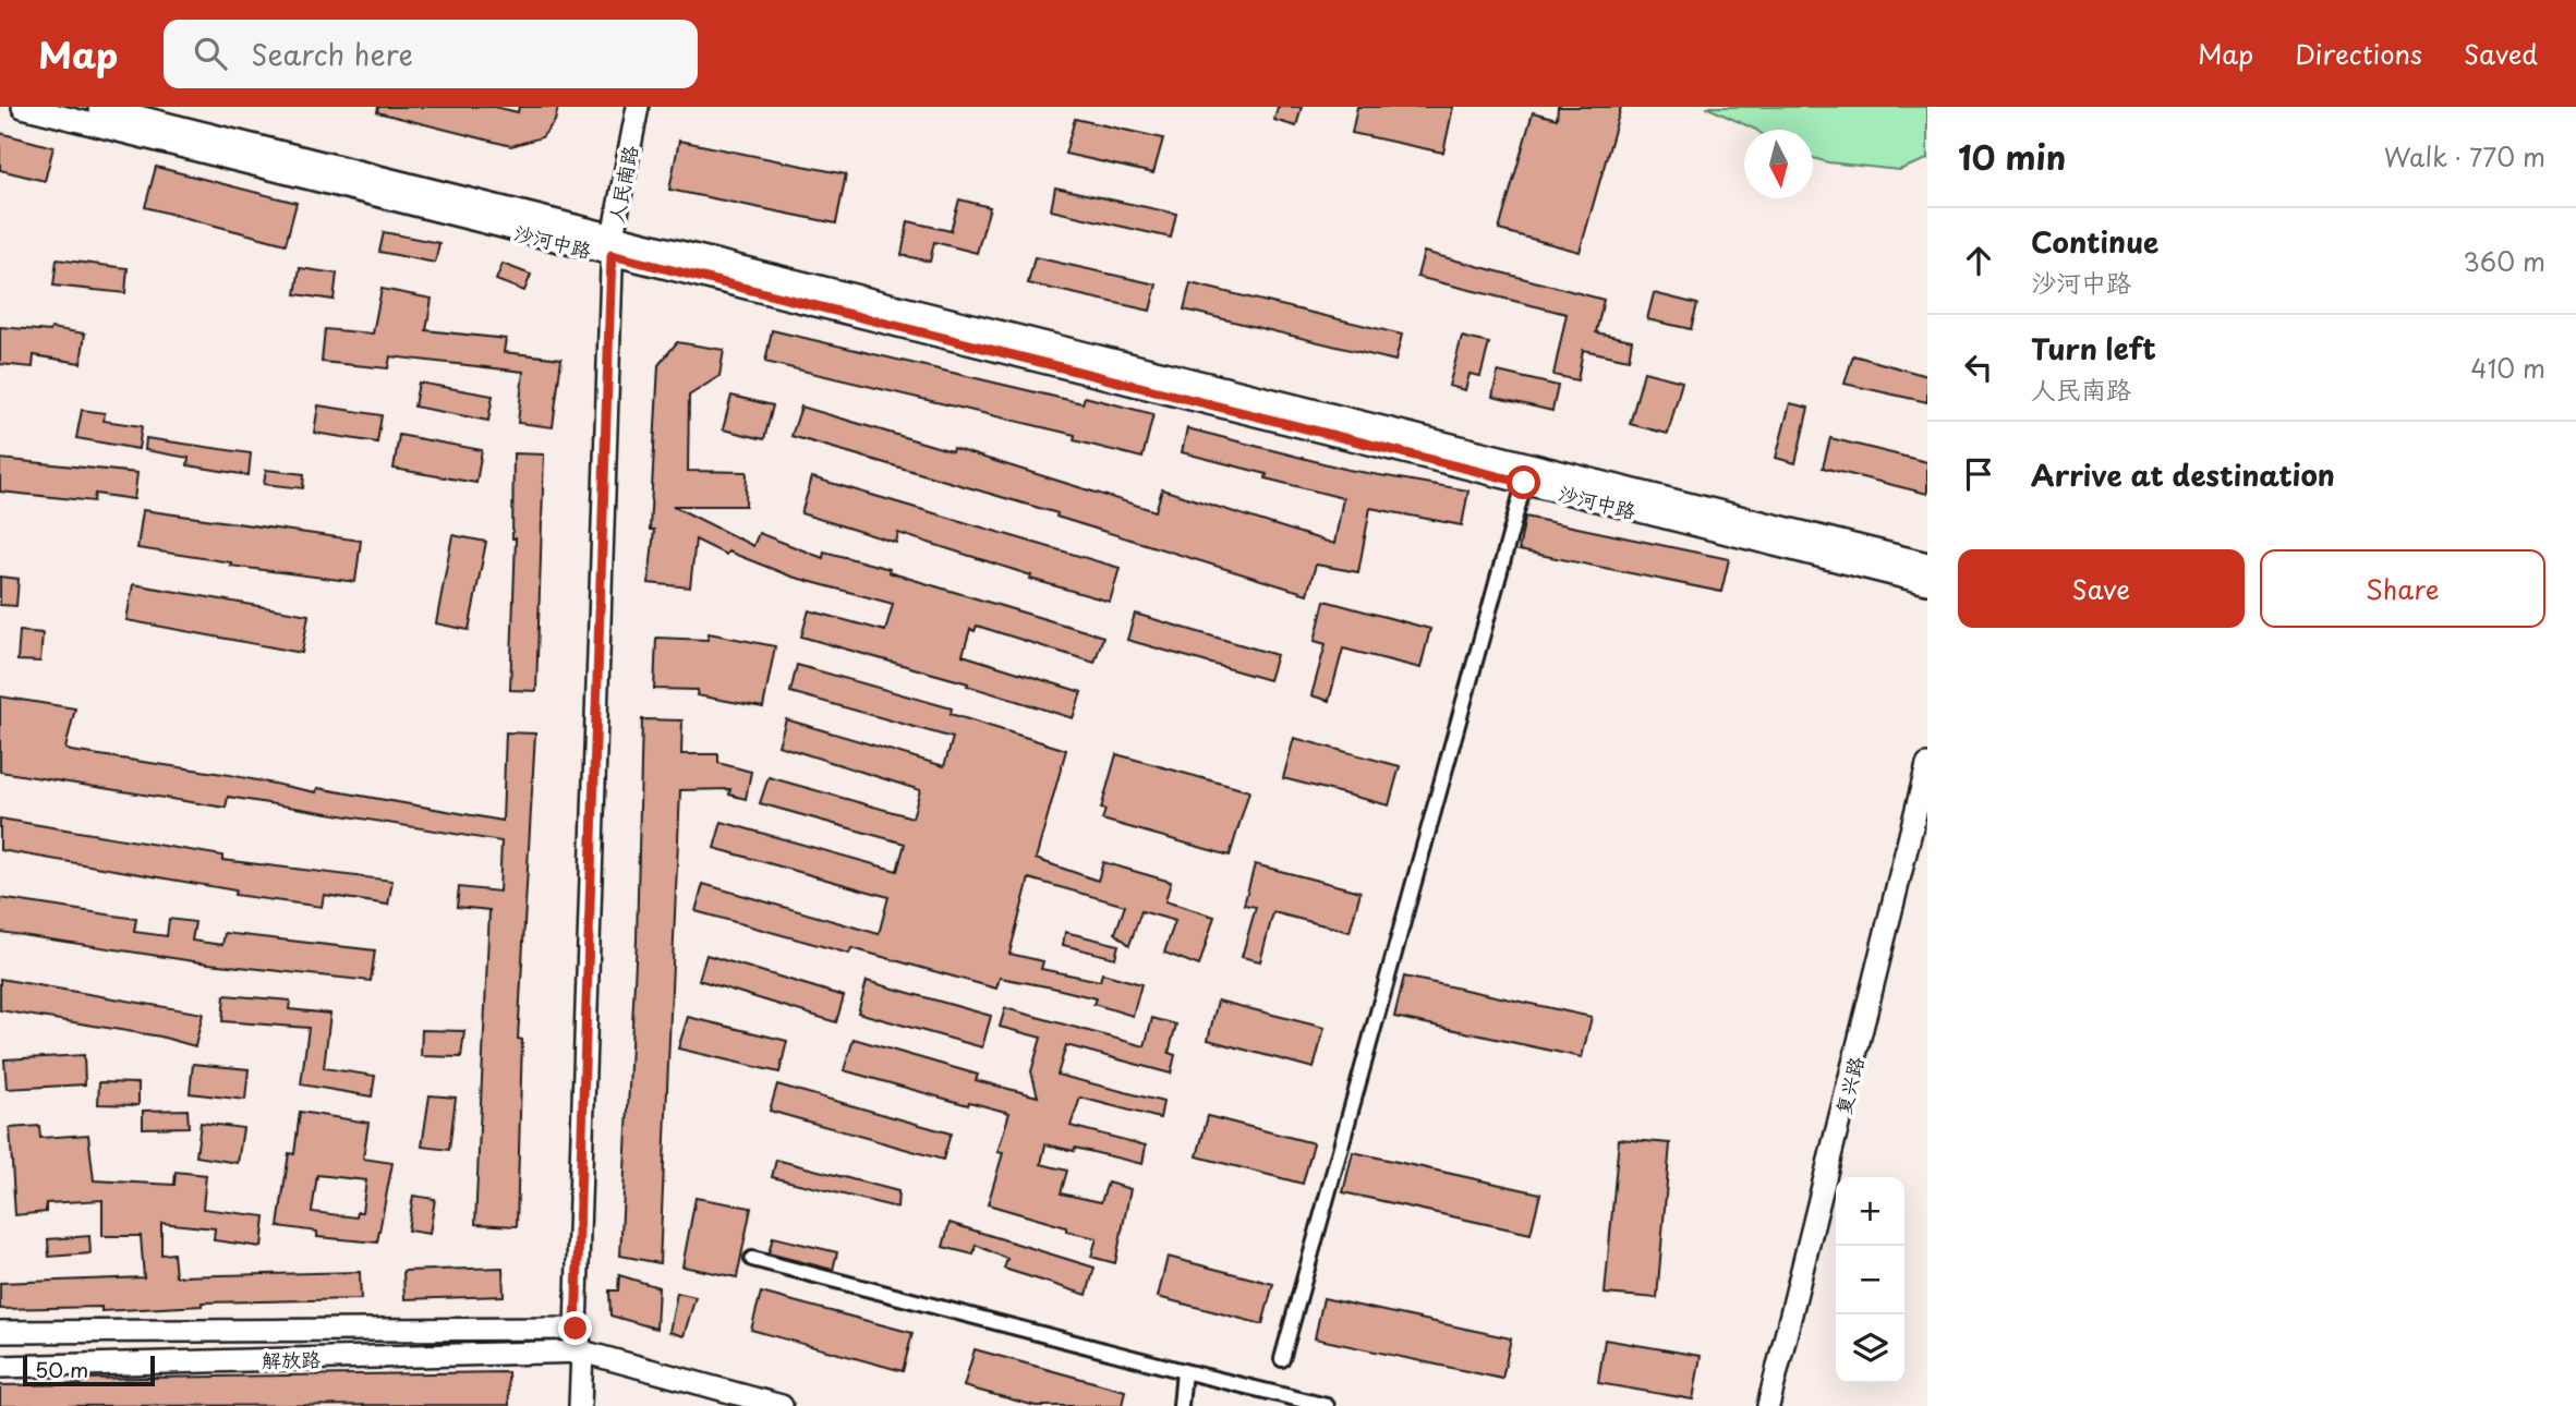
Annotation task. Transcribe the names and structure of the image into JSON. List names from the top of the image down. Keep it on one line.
{"streets":{"street":["人民南路","沙河中路","复兴路","解放路"]},"crossings":[["人民南路","沙河中路"],["人民南路","解放路"]],"scale_bar":"50 m","north":"bottom","page":{"header":"Map","search":"Search here","nav":["Map","Directions","Saved"],"heading":["10 min","Walk · 770 m"],"list":[["Continue","沙河中路","360 m"],["Turn left","人民南路","410 m"],"Arrive at destination"],"buttons":["Save","Share"],"map_buttons":["+","−"],"scale":"50 m"}}
